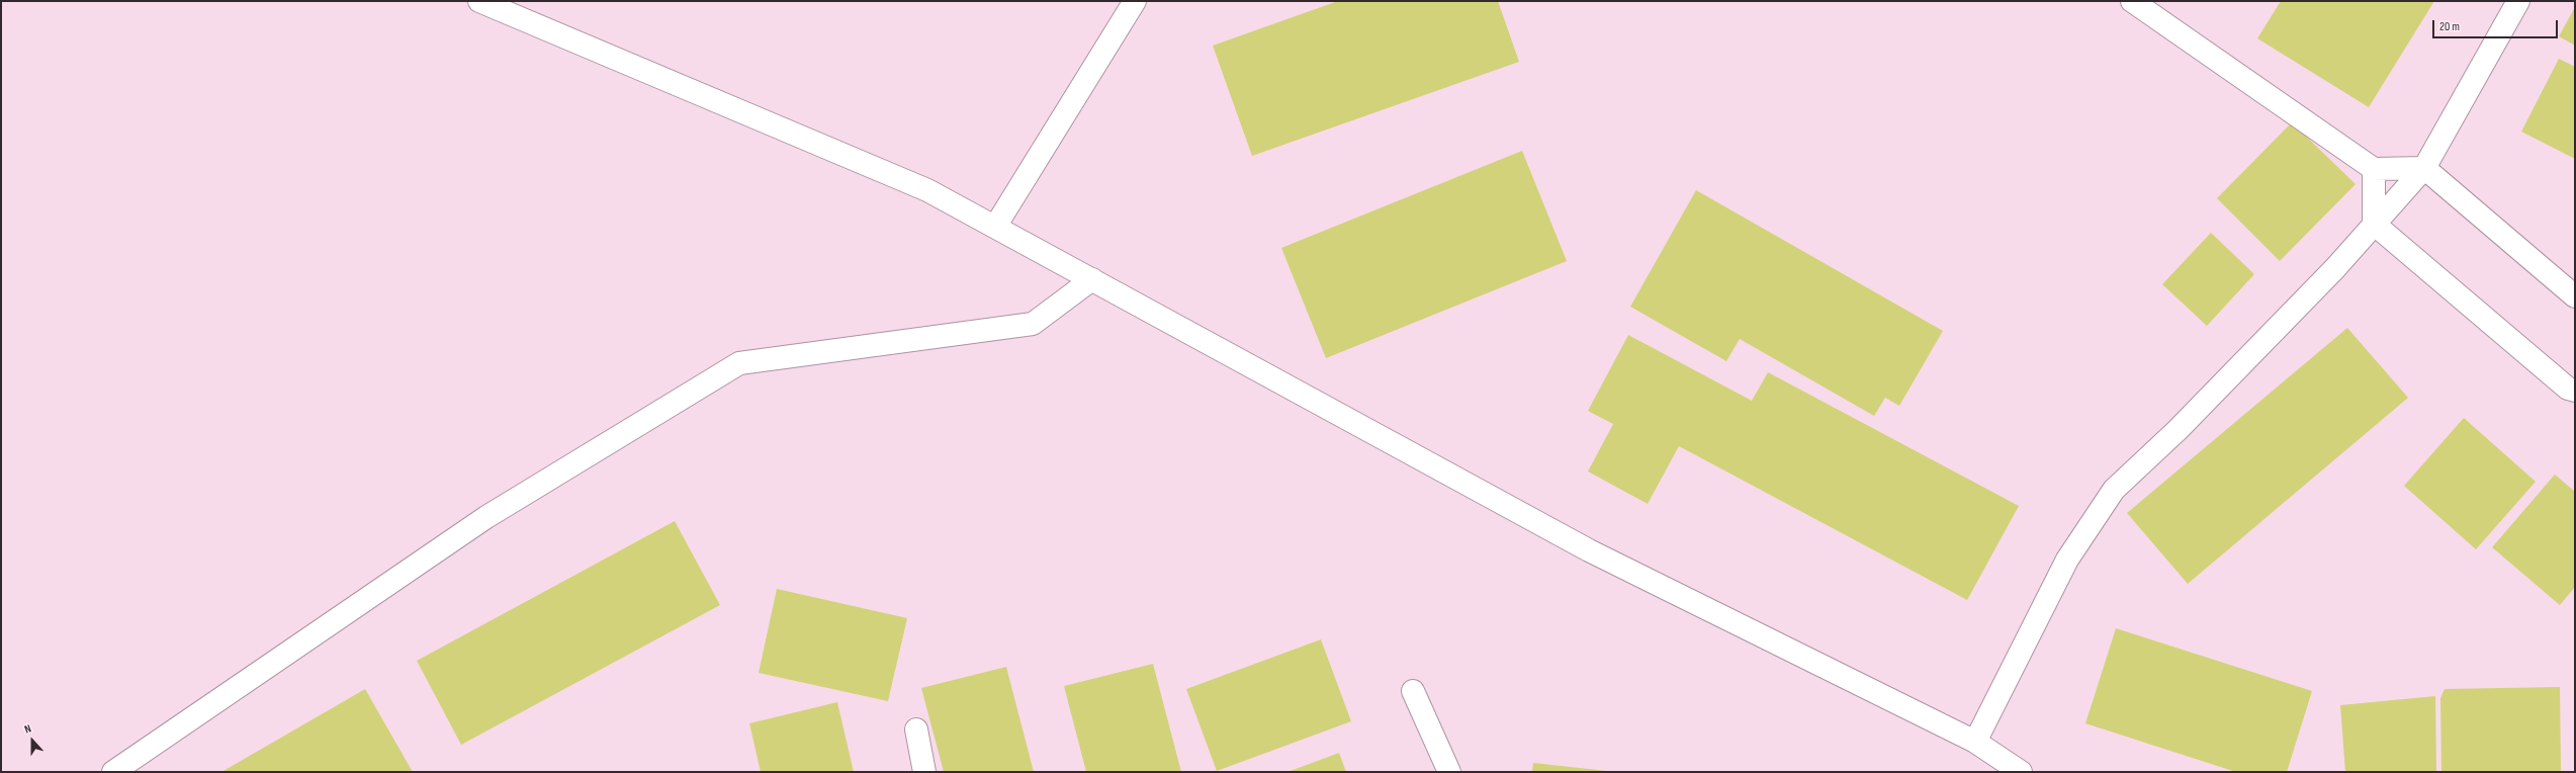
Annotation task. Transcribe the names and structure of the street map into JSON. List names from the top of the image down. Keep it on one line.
{"scale_bar":"20 m","north":"top"}
